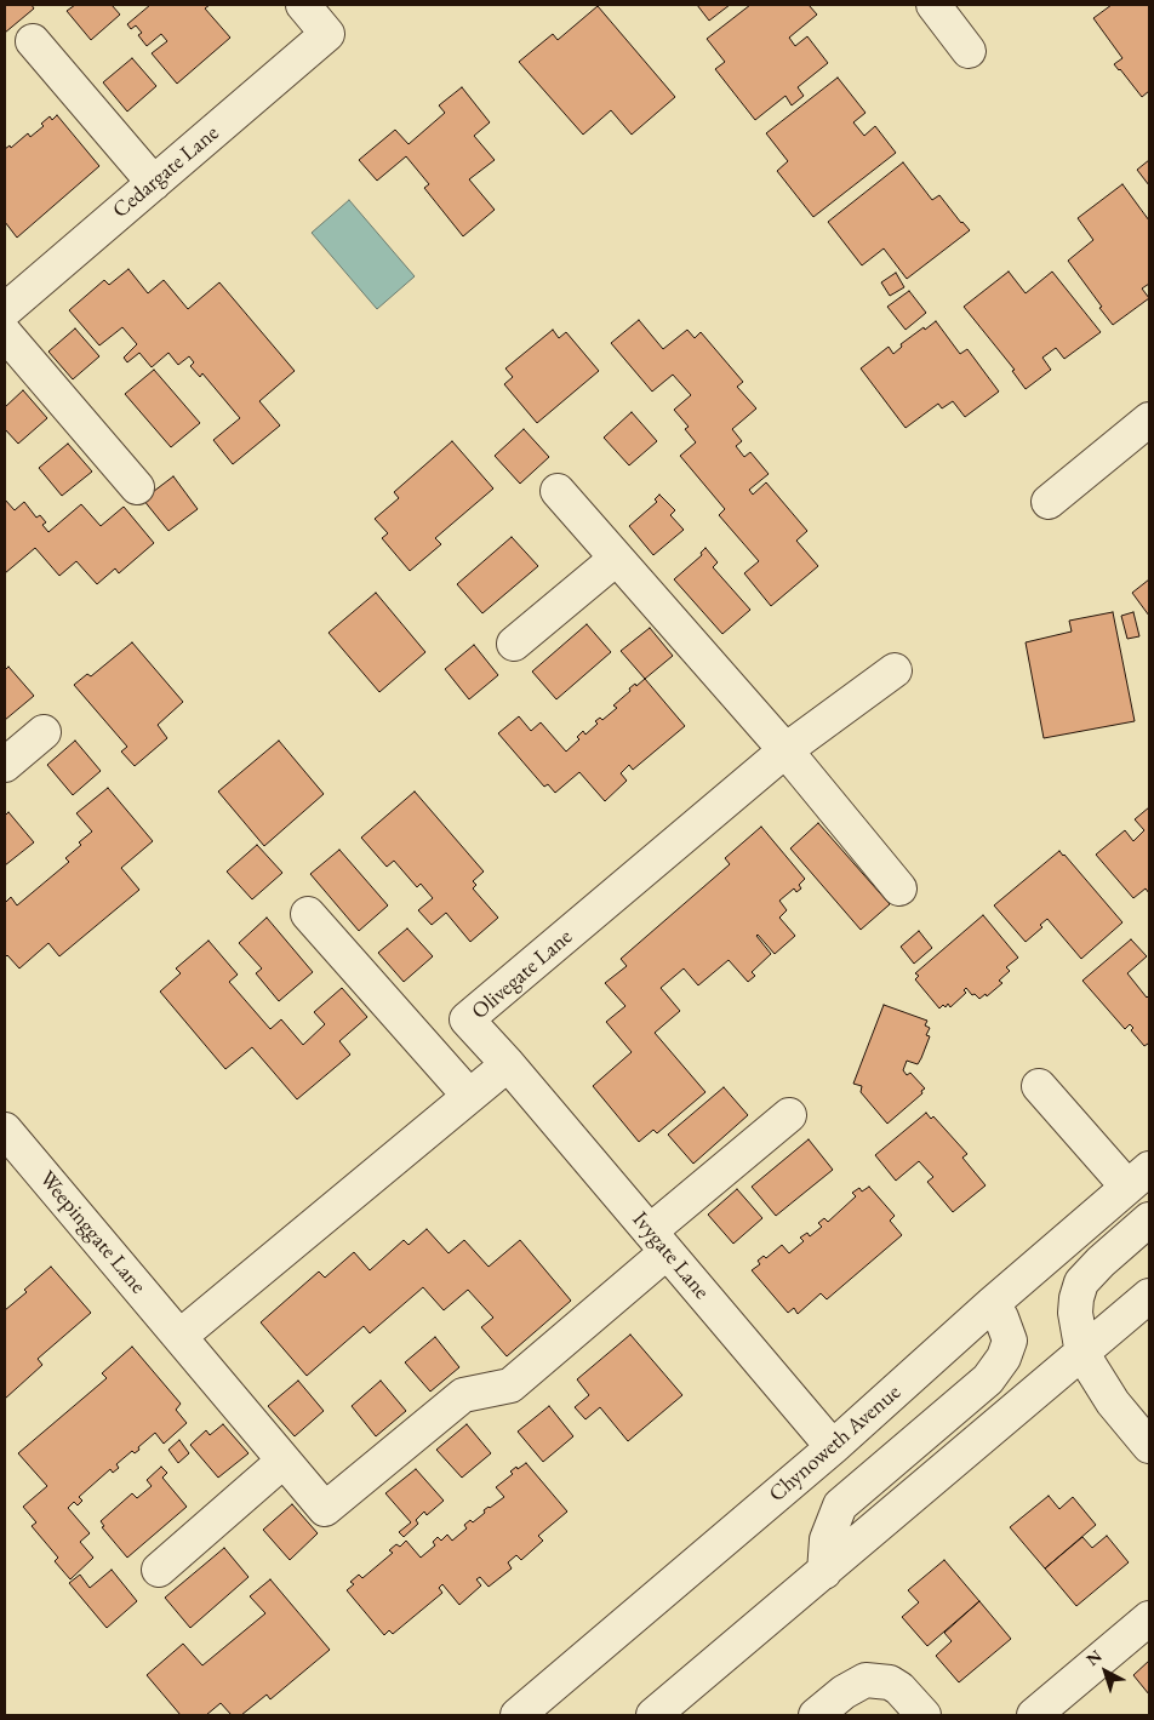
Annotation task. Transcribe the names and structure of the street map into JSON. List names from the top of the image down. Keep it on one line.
{"streets":{"street":["Cedargate Lane","Olivegate Lane","Weepinggate Lane","Ivygate Lane","Chynoweth Avenue"]},"crossings":[["Olivegate Lane","Ivygate Lane"],["Weepinggate Lane","Ivygate Lane"],["Ivygate Lane","Chynoweth Avenue"]],"north":"top left"}
